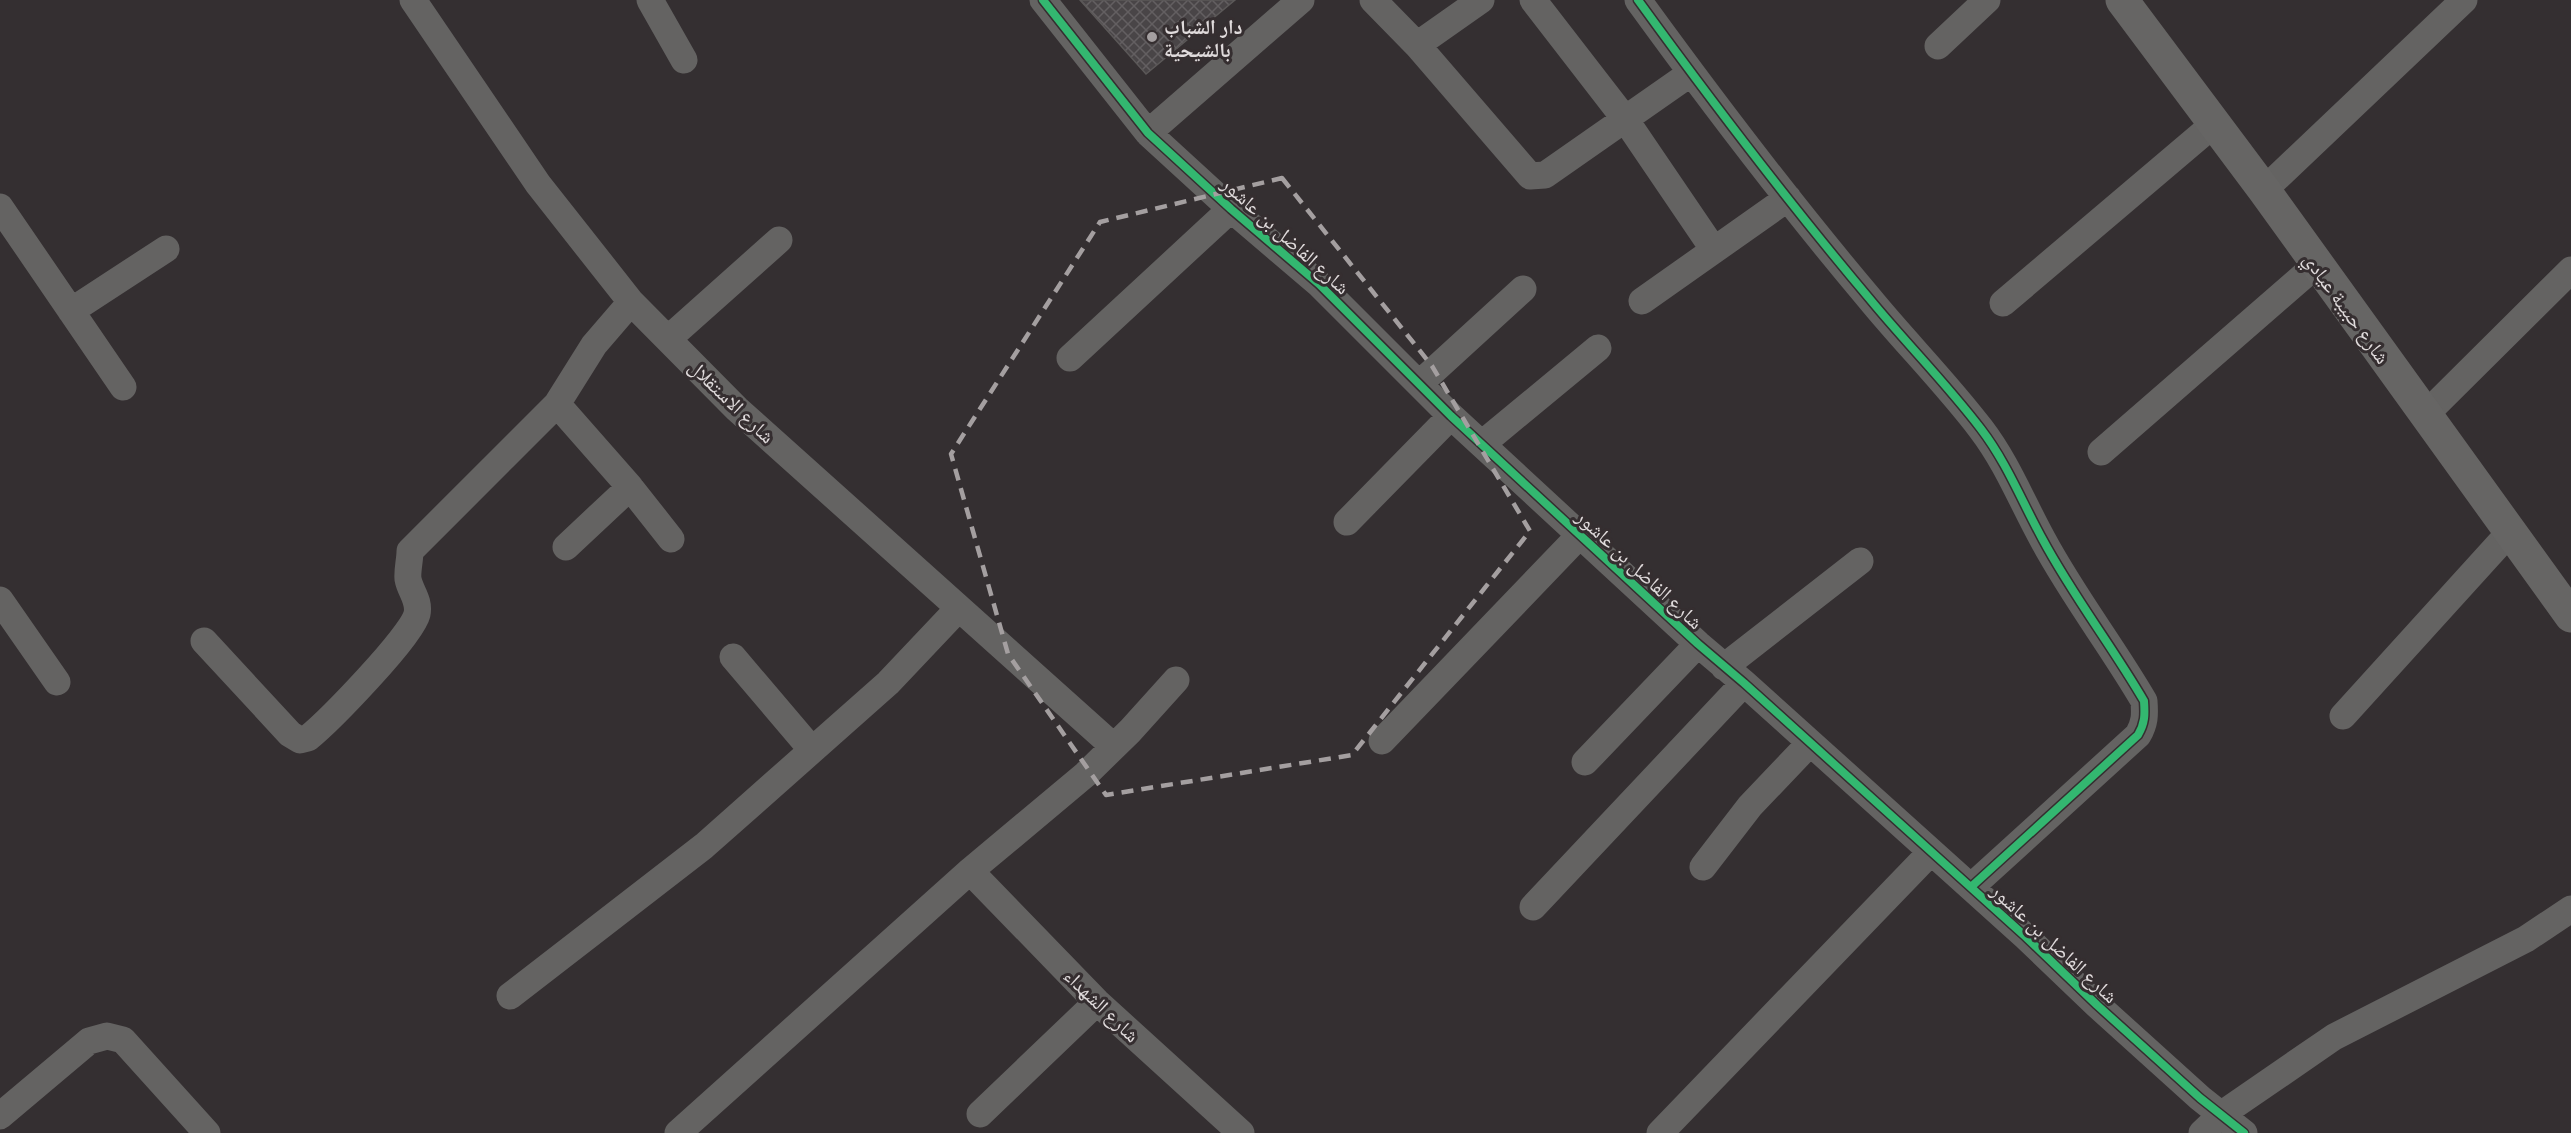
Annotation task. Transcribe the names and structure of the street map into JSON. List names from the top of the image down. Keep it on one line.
{"streets":{"street":["شارع الفاضل بن عاشور","شارع حبيبة عيادي","شارع الاستقلال","شارع الشهداء"]},"places":["دار الشباب بالشيحية"]}
